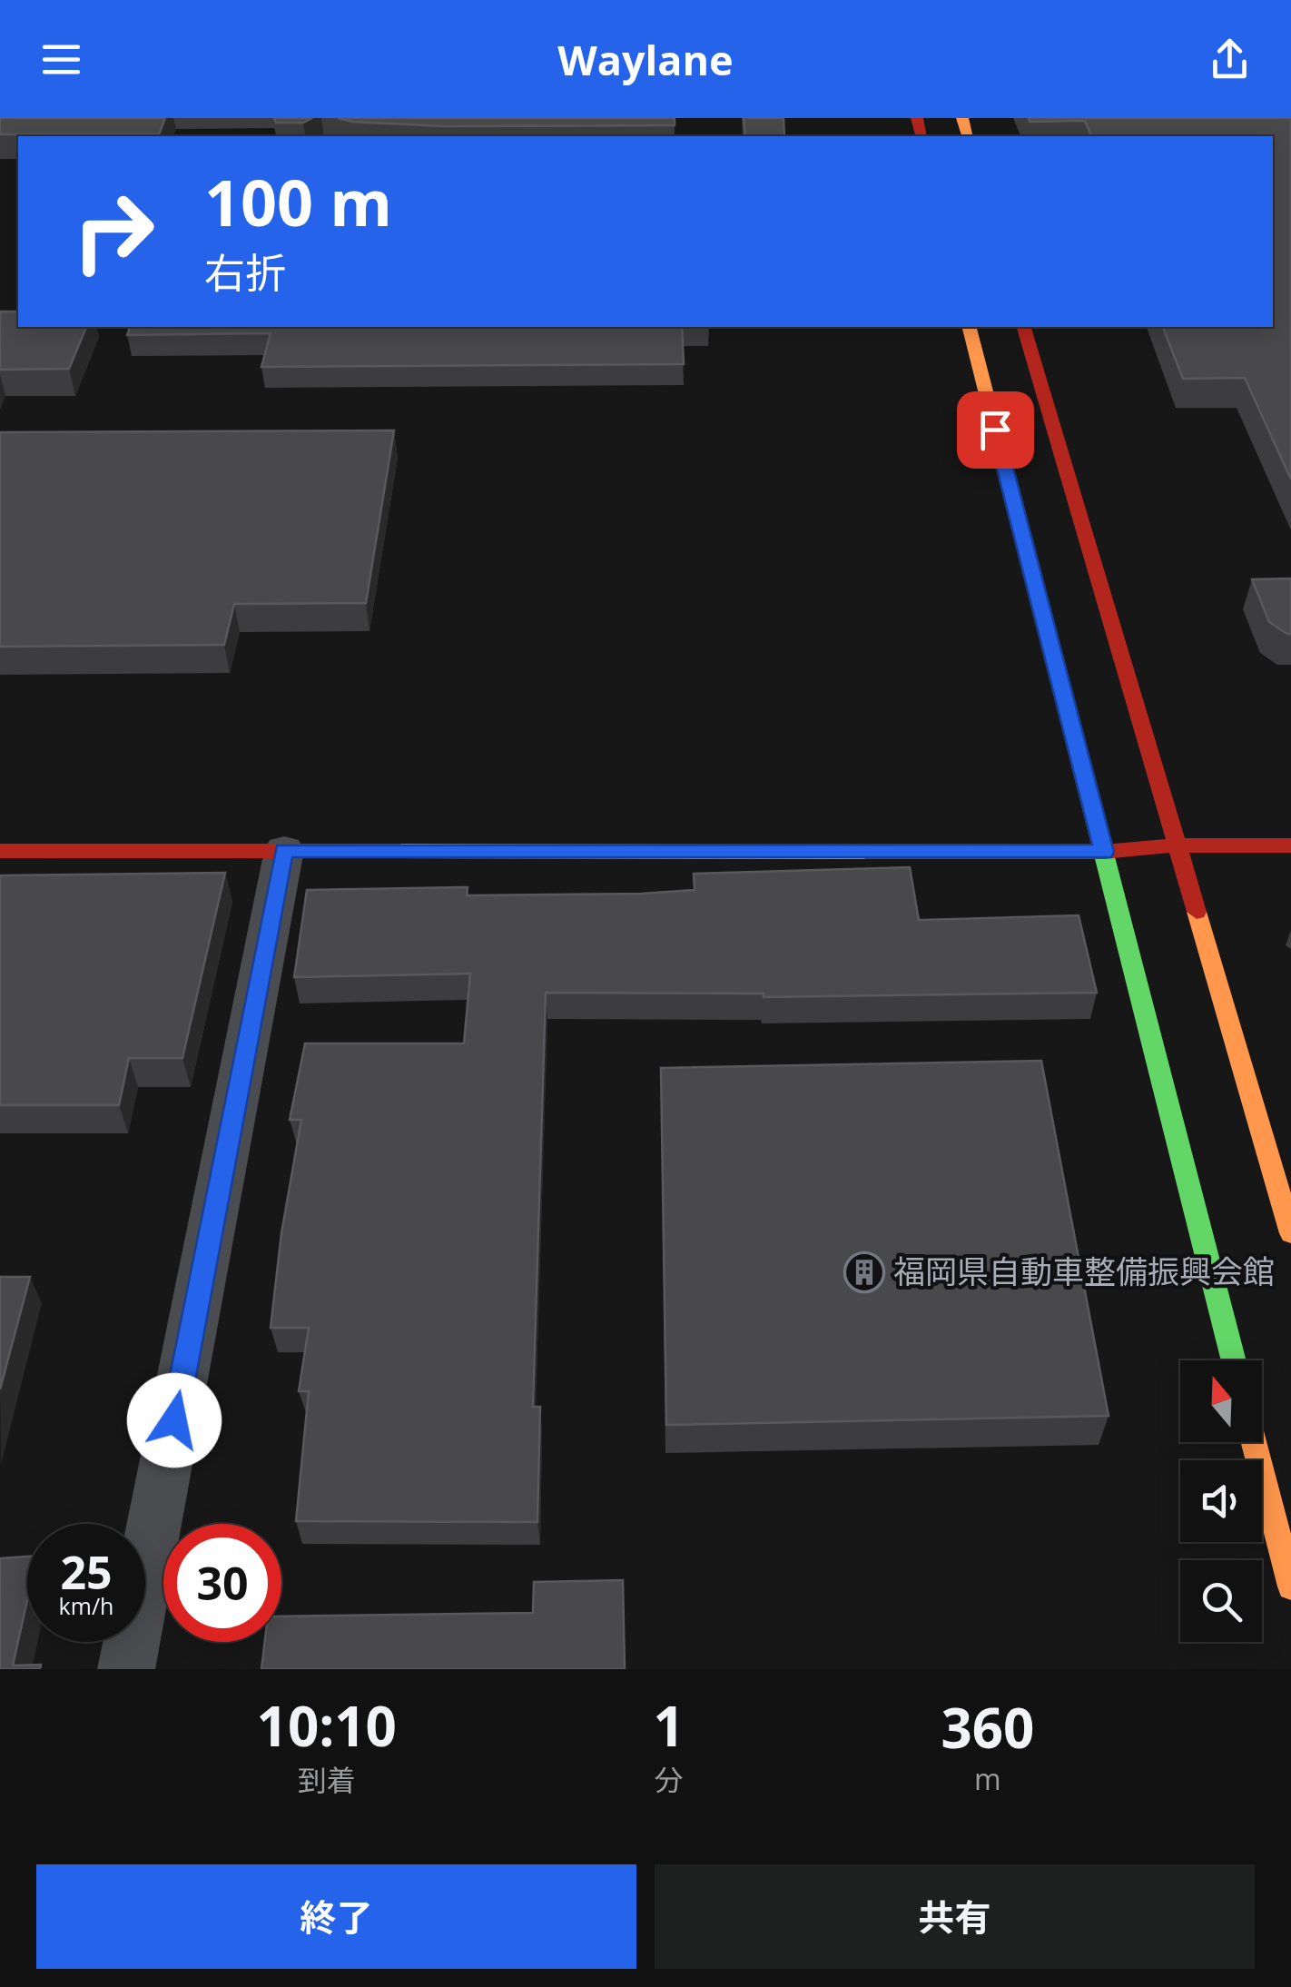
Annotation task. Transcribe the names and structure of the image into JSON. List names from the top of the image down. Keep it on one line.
{"places":{"building":["福岡県自動車整備振興会館"]},"north":"top","page":{"header":"Waylane","turn":["100 m","右折"],"speed":"25 km/h","limit":"30","eta":["10:10","到着","1","分","360","m"],"buttons":["終了","共有"]}}
